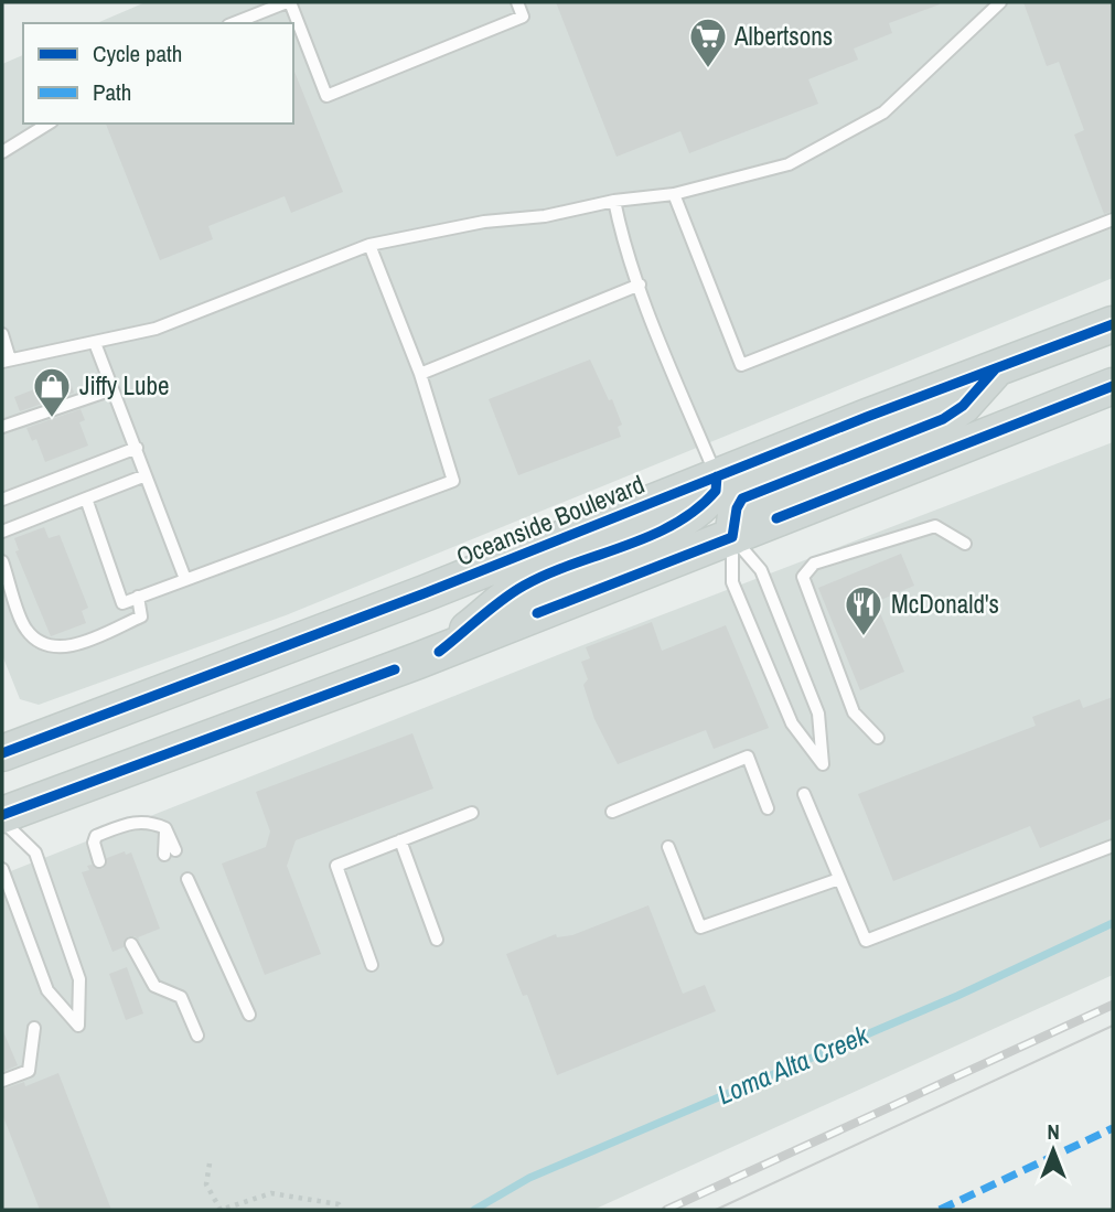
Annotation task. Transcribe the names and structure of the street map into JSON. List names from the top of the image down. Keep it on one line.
{"streets":{"main road":["Oceanside Boulevard"]},"water":["Loma Alta Creek"],"places":{"supermarket":["Albertsons"],"shop":["Jiffy Lube"],"restaurant":["McDonald's"]},"legend":["Cycle path","Path"],"north":"top"}
